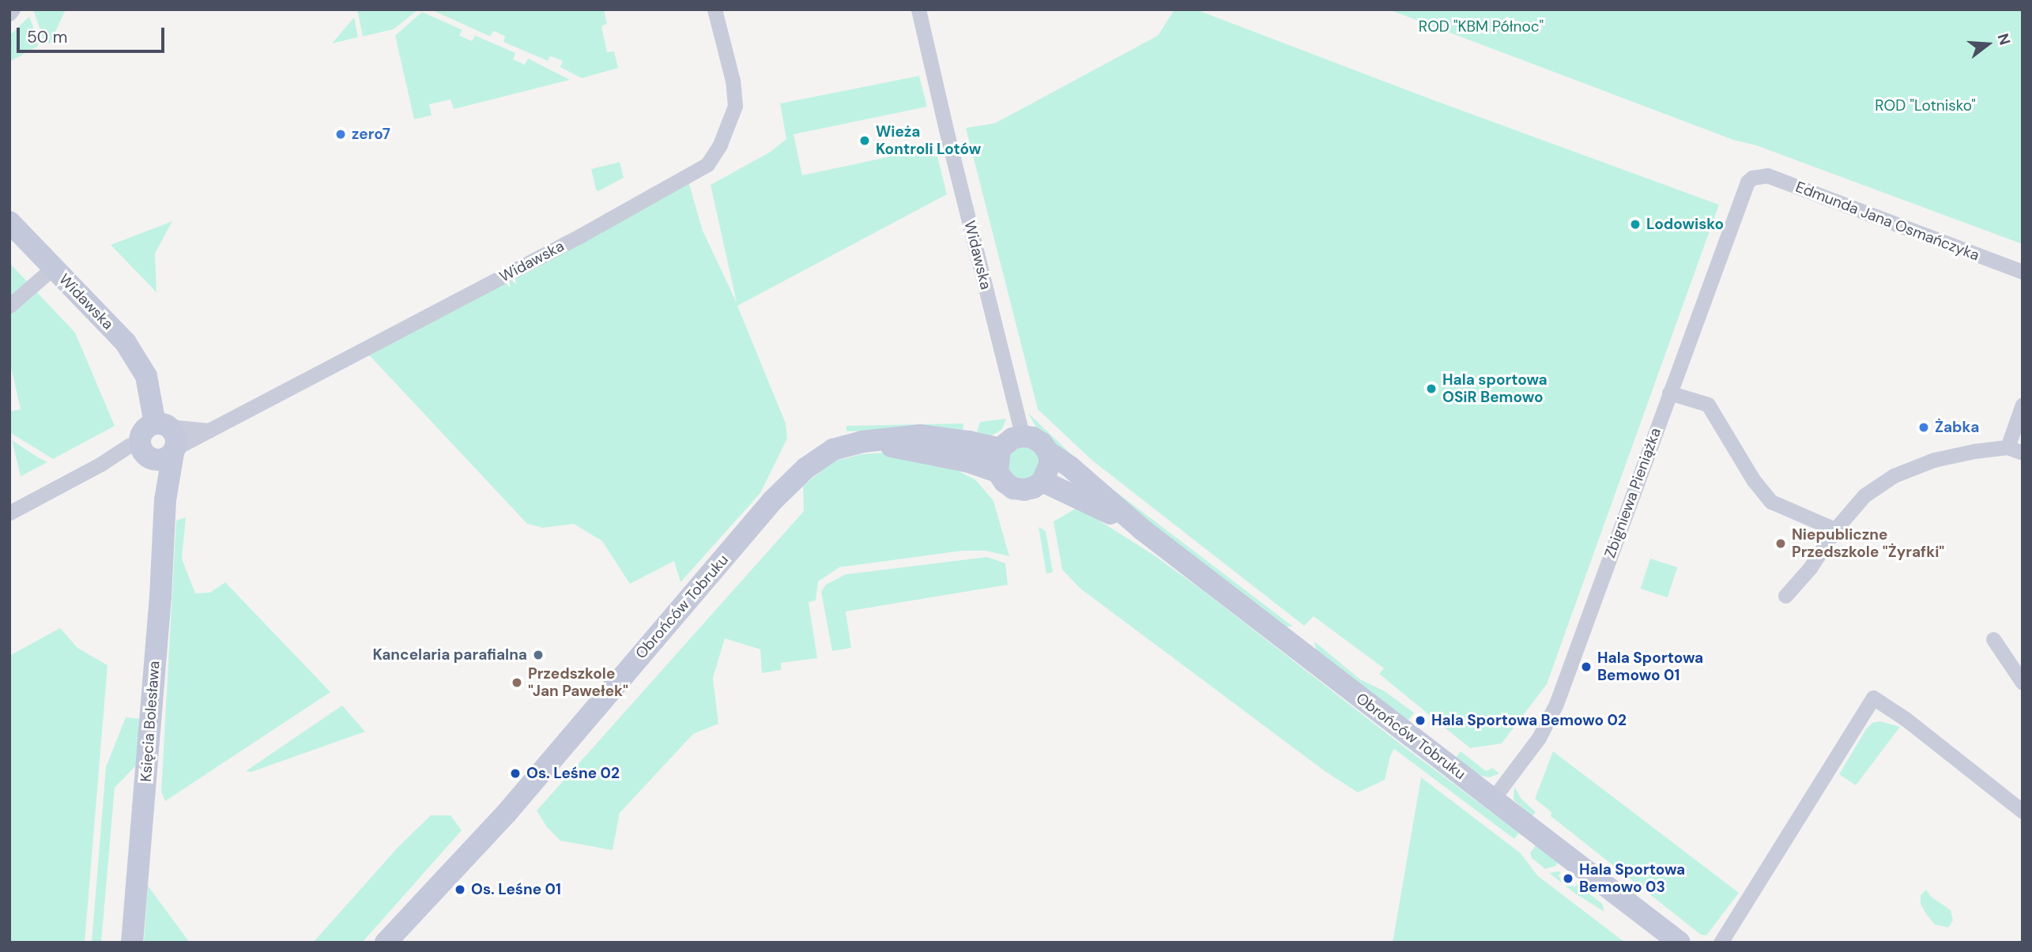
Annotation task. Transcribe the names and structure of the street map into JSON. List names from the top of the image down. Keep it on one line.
{"streets":{"street":["Edmunda Jana Osmańczyka","Widawska","Zbigniewa Pieniążka","Obrońców Tobruku","Księcia Bolesława"]},"crossings":[["Edmunda Jana Osmańczyka","Zbigniewa Pieniążka"],["Widawska","Obrońców Tobruku"],["Widawska","Księcia Bolesława"],["Zbigniewa Pieniążka","Obrońców Tobruku"]],"parks":["ROD \"KBM Północ\"","ROD \"Lotnisko\""],"places":["zero7","Wieża Kontroli Lotów","Lodowisko","Hala sportowa OSiR Bemowo","Żabka","Niepubliczne Przedszkole \"Żyrafki\"","Kancelaria parafialna","Hala Sportowa Bemowo 01","Przedszkole \"Jan Pawełek\"","Hala Sportowa Bemowo 02","Os. Leśne 02","Hala Sportowa Bemowo 03","Os. Leśne 01"],"scale_bar":"50 m","north":"right"}
